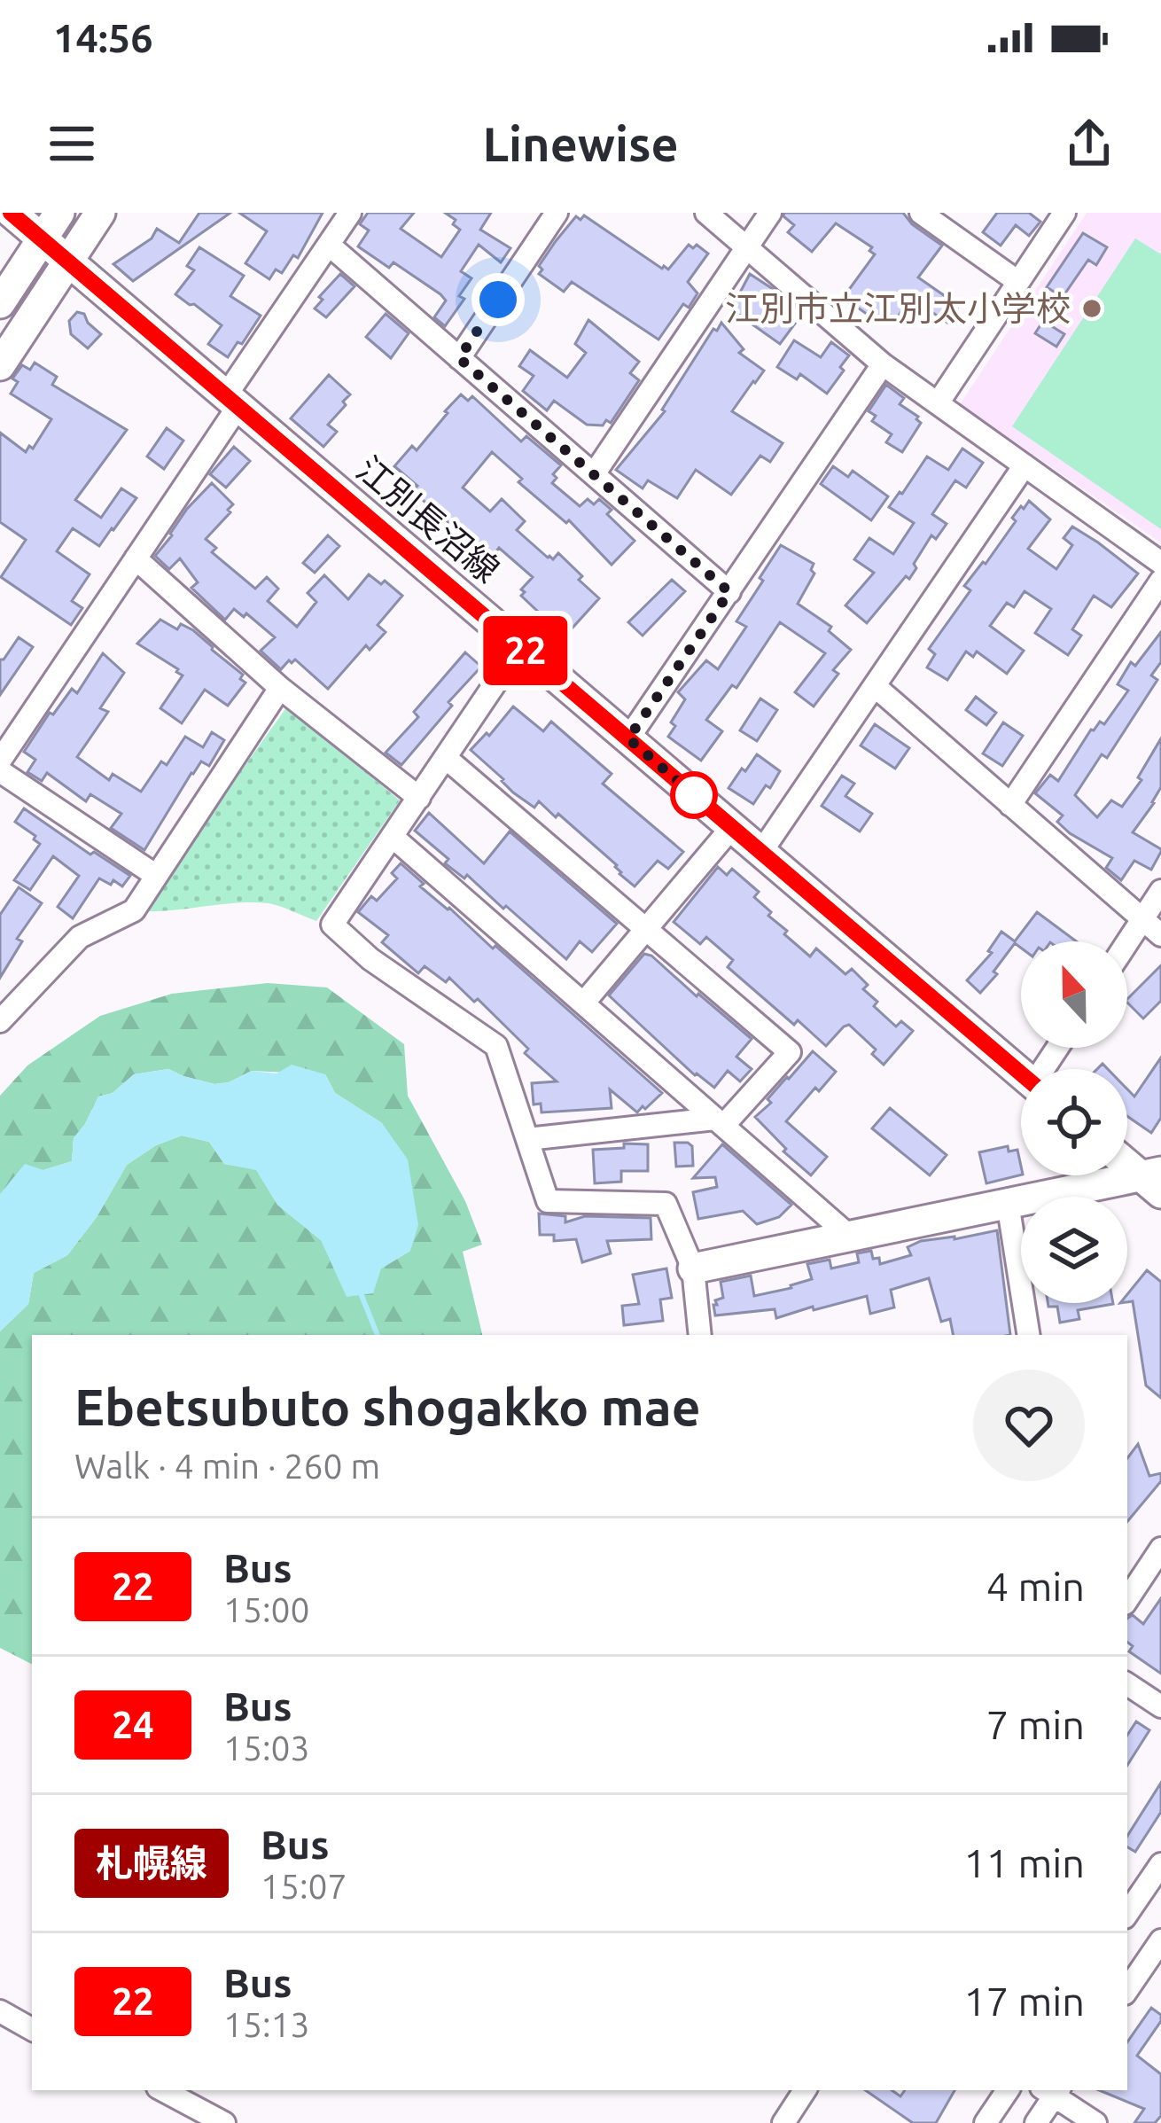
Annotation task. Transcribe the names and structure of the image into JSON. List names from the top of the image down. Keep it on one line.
{"streets":{"main road":["江別長沼線"]},"places":["江別市立江別太小学校"],"lines":["bus line 22"],"north":"top","page":{"status":"14:56","header":"Linewise","on_map":"22","heading":["Ebetsubuto shogakko mae","Walk · 4 min · 260 m"],"list":[{"mark":"22","name":"Bus","note":"15:00","value":"4 min"},{"mark":"24","name":"Bus","note":"15:03","value":"7 min"},{"mark":"札幌線","name":"Bus","note":"15:07","value":"11 min"},{"mark":"22","name":"Bus","note":"15:13","value":"17 min"}]}}
